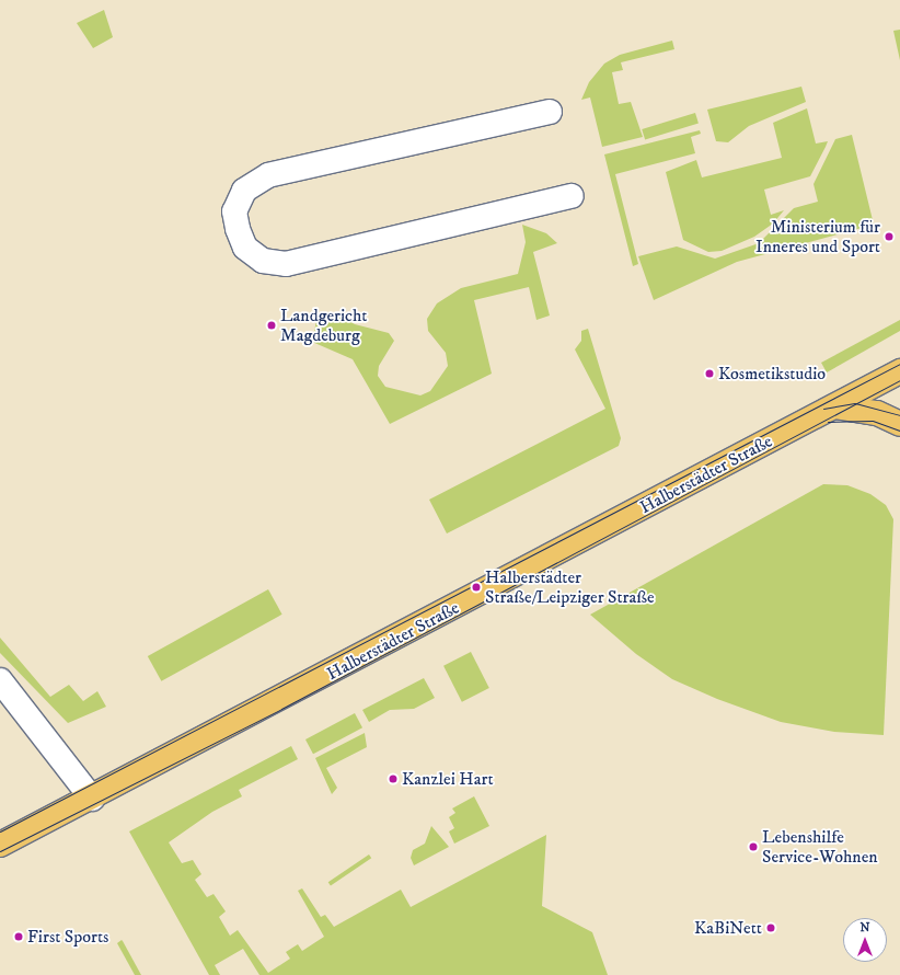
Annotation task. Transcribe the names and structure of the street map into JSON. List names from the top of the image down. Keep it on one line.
{"streets":{"main road":["Halberstädter Straße"]},"places":["Ministerium für Inneres und Sport","Landgericht Magdeburg","Kosmetikstudio","Halberstädter Straße/Leipziger Straße","Kanzlei Hart","Lebenshilfe Service-Wohnen","KaBiNett","First Sports"],"north":"top"}
